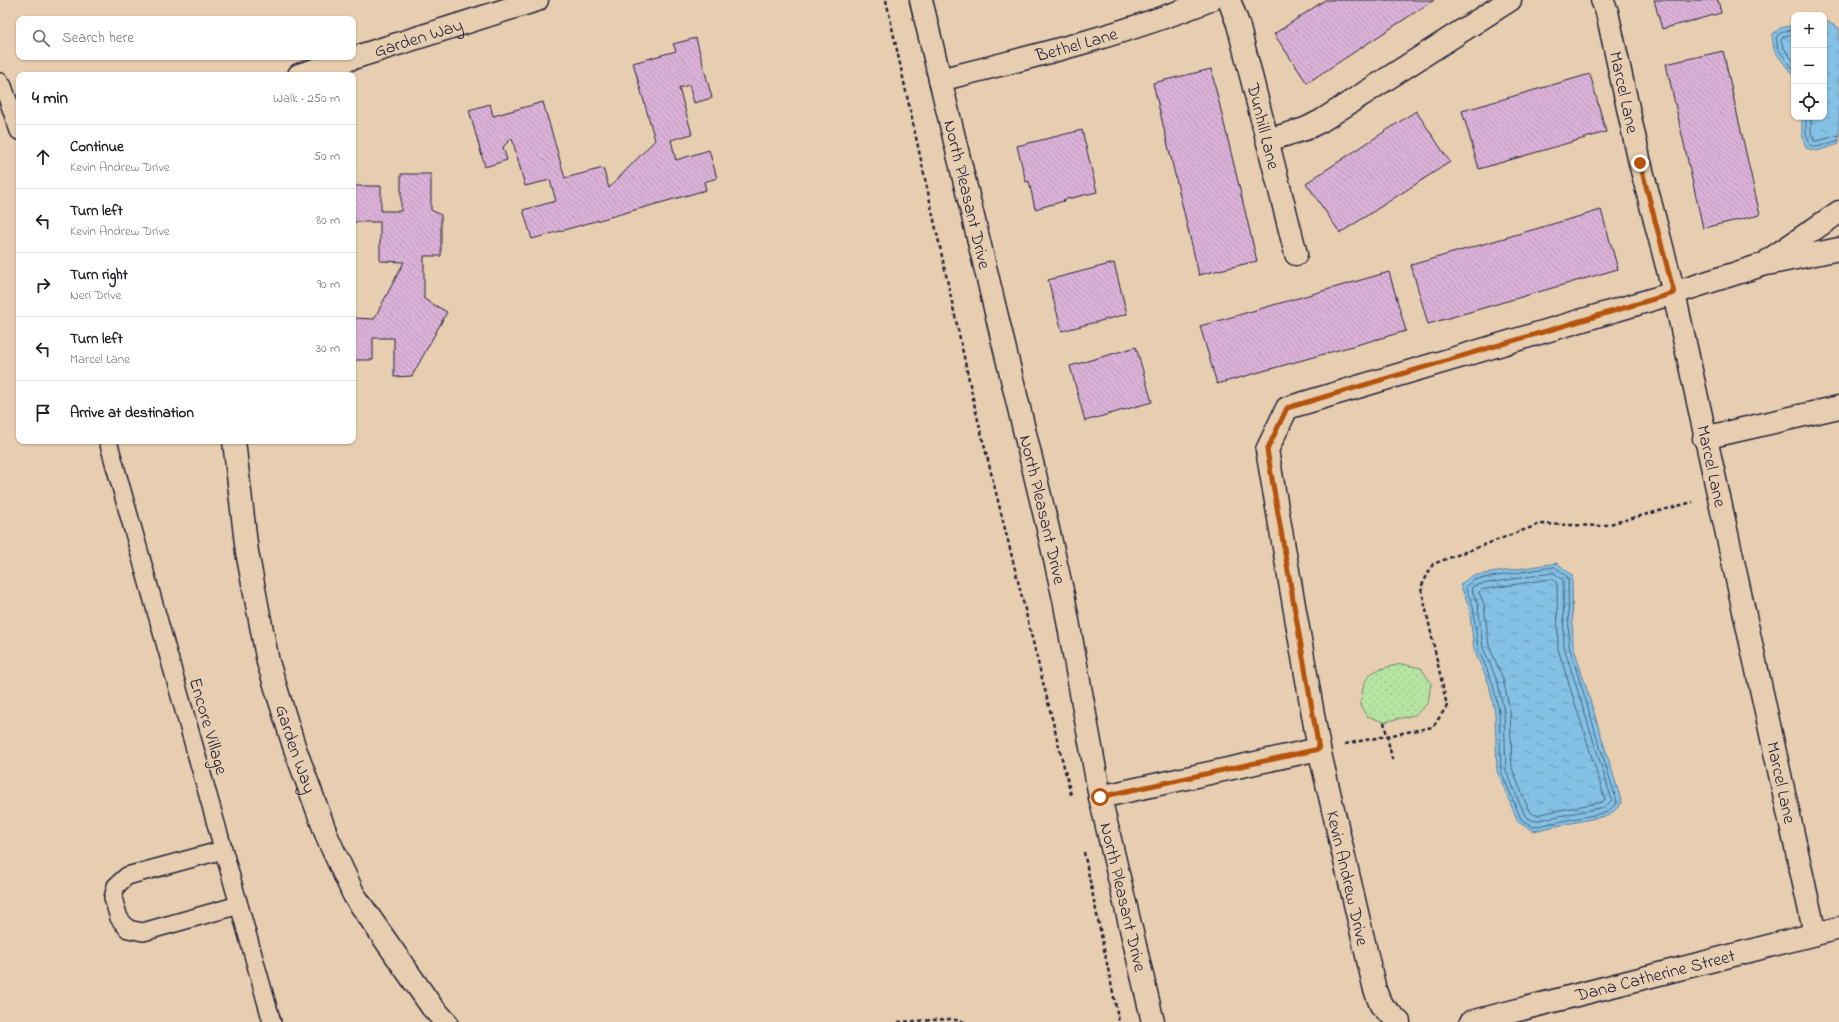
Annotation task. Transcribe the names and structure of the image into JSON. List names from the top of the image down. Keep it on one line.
{"streets":{"street":["Garden Way","Bethel Lane","Marcel Lane","Dunhill Lane","North Pleasant Drive","Kevin Andrew Drive","Dana Catherine Street"],"lane":["Encore Village"]},"crossings":[["Bethel Lane","North Pleasant Drive"],["Marcel Lane","Kevin Andrew Drive"],["Marcel Lane","Dana Catherine Street"]],"page":{"map_buttons":["+","−"],"search":"Search here","heading":["4 min","Walk · 250 m"],"list":[["Continue","Kevin Andrew Drive","50 m"],["Turn left","Kevin Andrew Drive","80 m"],["Turn right","Neri Drive","90 m"],["Turn left","Marcel Lane","30 m"],"Arrive at destination"]}}
